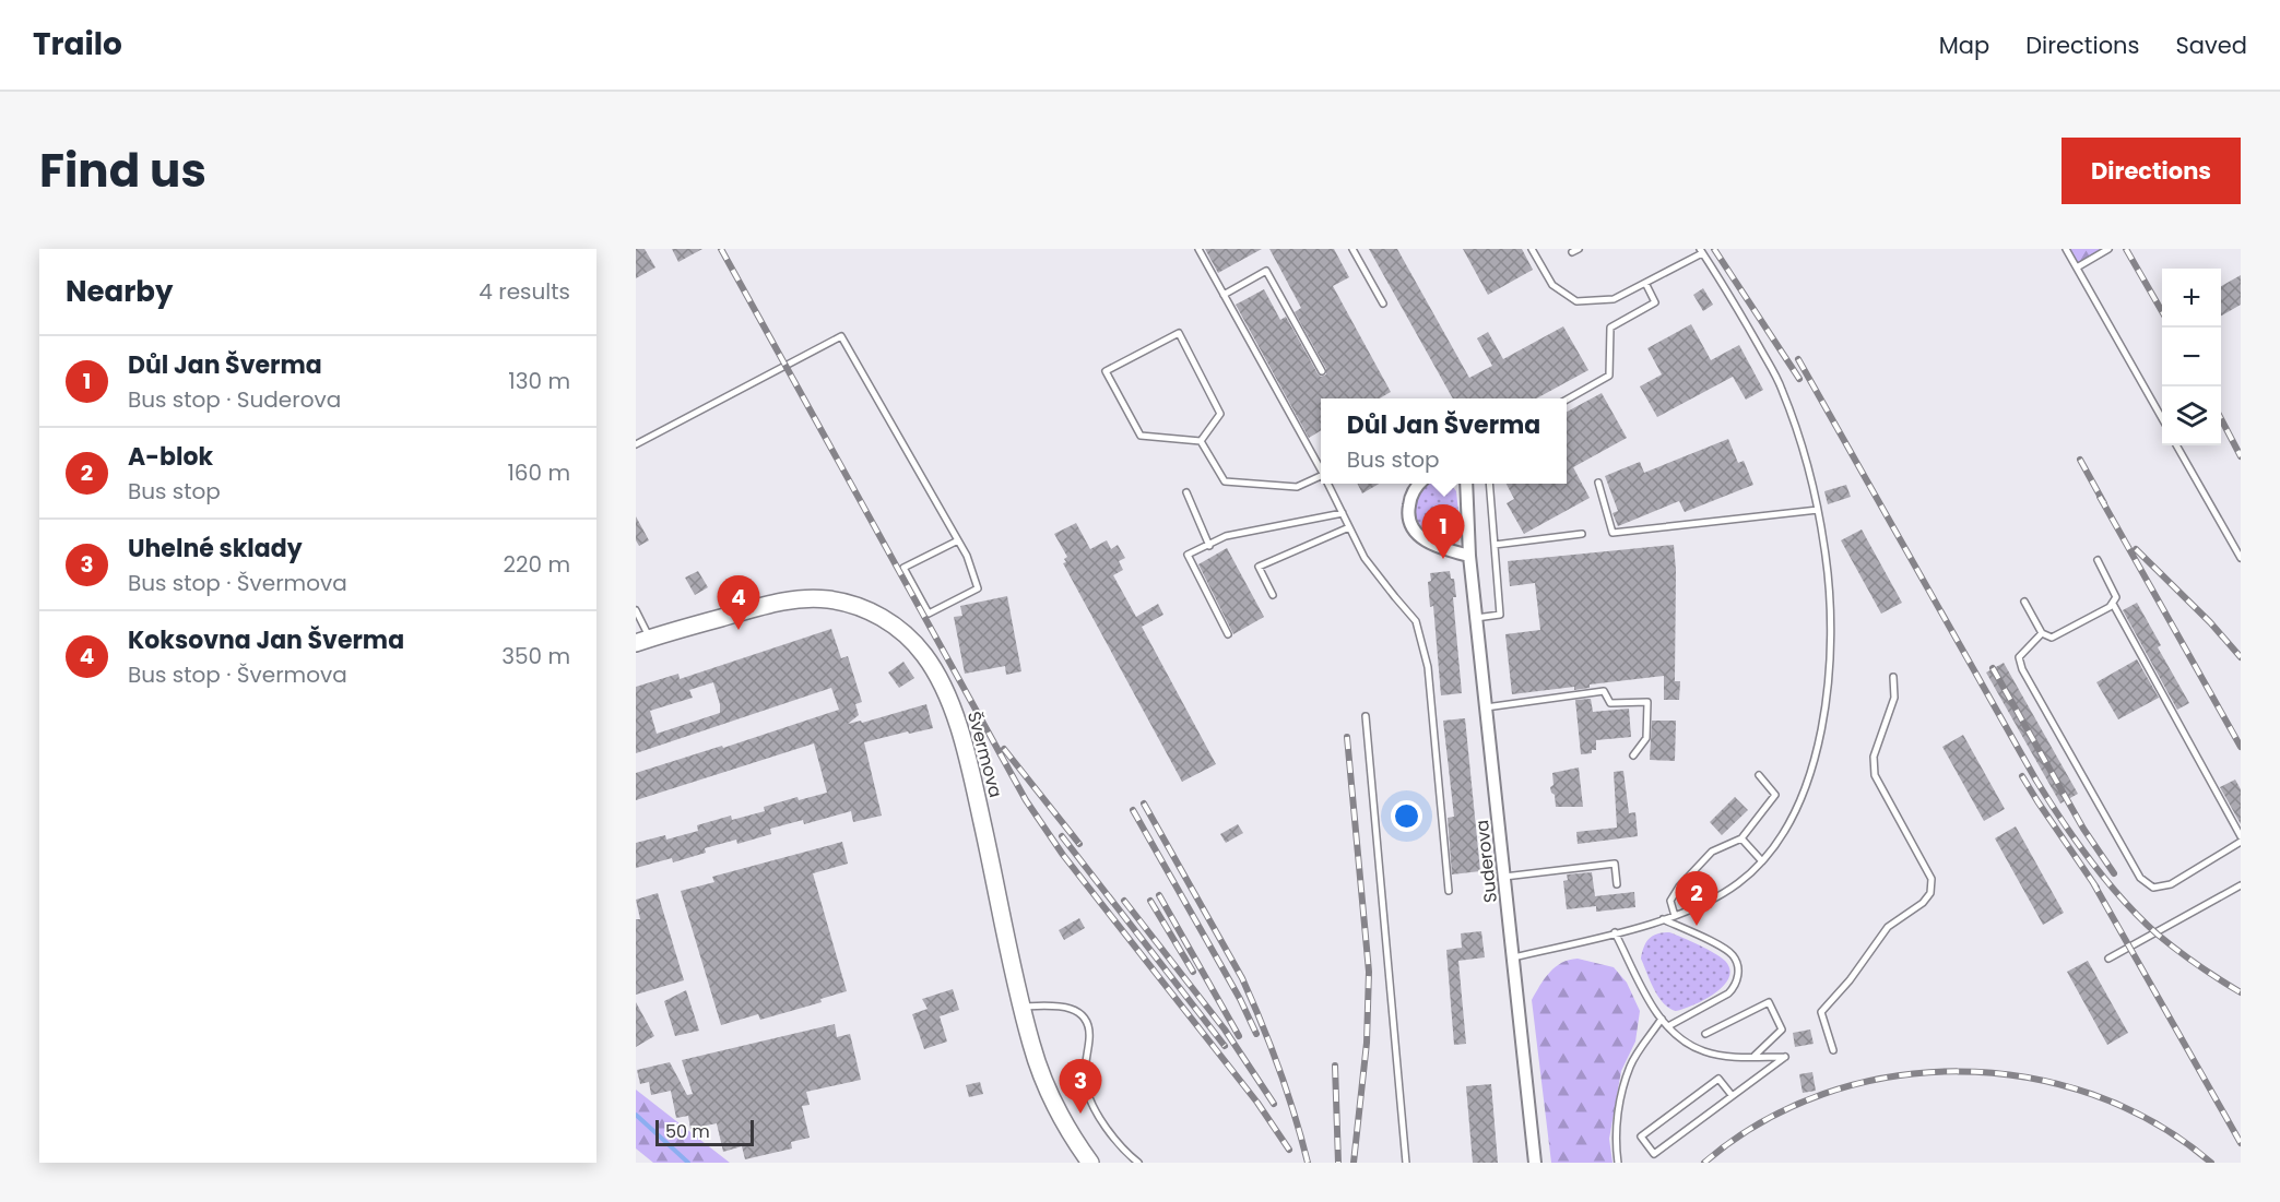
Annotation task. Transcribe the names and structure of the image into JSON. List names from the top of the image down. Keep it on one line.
{"streets":{"street":["Švermova","Suderova"]},"scale_bar":"50 m","page":{"header":"Trailo","nav":["Map","Directions","Saved"],"title":"Find us","buttons":"Directions","heading":["Nearby","4 results"],"map_buttons":["+","−"],"list":[{"mark":"1","name":"Důl Jan Šverma","note":"Bus stop · Suderova","value":"130 m"},{"mark":"2","name":"A-blok","note":"Bus stop","value":"160 m"},{"mark":"3","name":"Uhelné sklady","note":"Bus stop · Švermova","value":"220 m"},{"mark":"4","name":"Koksovna Jan Šverma","note":"Bus stop · Švermova","value":"350 m"}],"popup":["Důl Jan Šverma","Bus stop"],"pins":["1","4","2","3"],"scale":"50 m"}}
